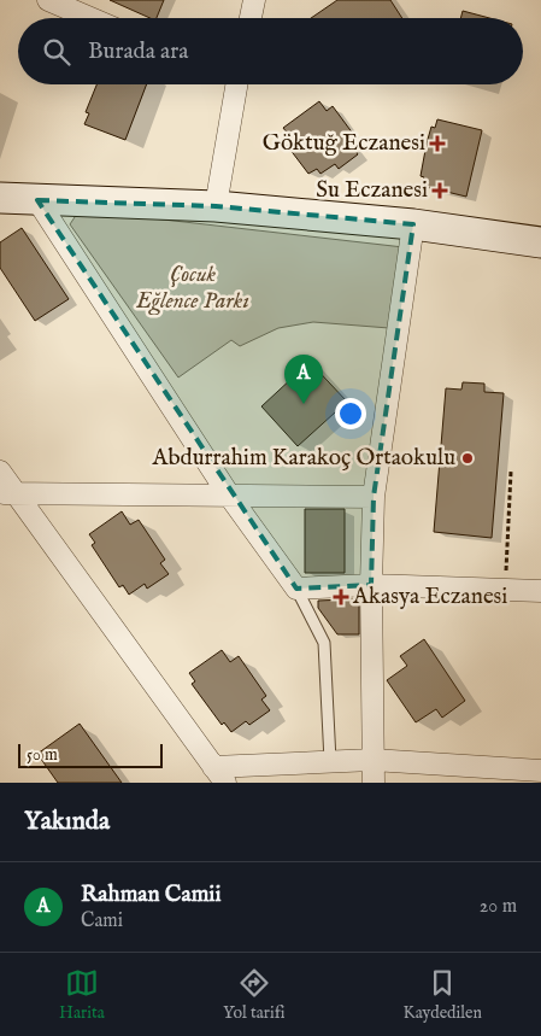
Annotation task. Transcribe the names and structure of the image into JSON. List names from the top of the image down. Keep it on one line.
{"parks":["Çocuk Eğlence Parkı"],"places":{"health":["Göktuğ Eczanesi","Su Eczanesi","Akasya Eczanesi"],"other":["Abdurrahim Karakoç Ortaokulu"]},"scale_bar":"50 m","page":{"search":"Burada ara","pins":"A","scale":"50 m","heading":"Yakında","list":[{"mark":"A","name":"Rahman Camii","note":"Cami","value":"20 m"}],"nav":["Harita","Yol tarifi","Kaydedilen"]}}
